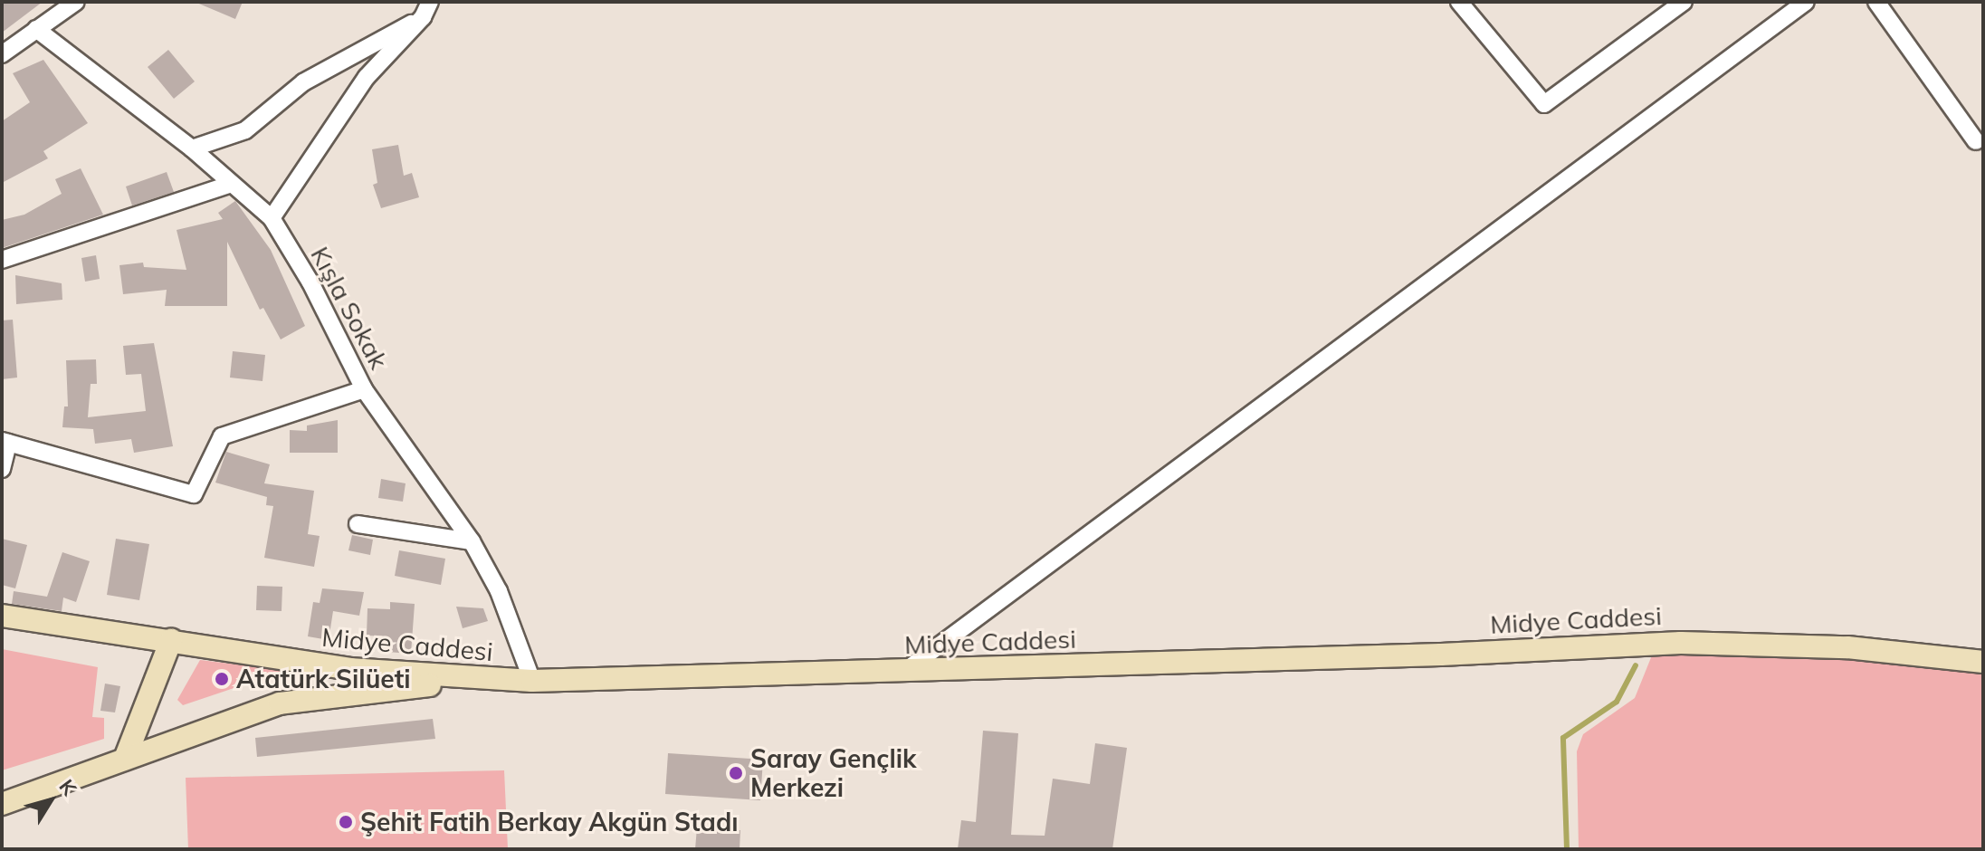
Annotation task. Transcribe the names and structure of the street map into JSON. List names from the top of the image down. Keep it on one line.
{"streets":{"main road":["Midye Caddesi"],"street":["Kışla Sokak"]},"crossings":[["Kışla Sokak","Midye Caddesi"]],"places":["Atatürk Silüeti","Saray Gençlik Merkezi","Şehit Fatih Berkay Akgün Stadı"],"north":"top right"}
